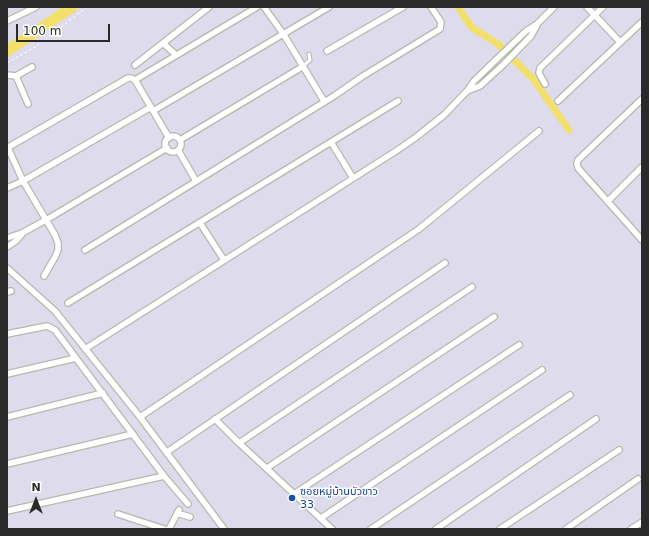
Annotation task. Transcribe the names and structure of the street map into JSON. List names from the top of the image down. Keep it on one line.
{"places":["ซอยหมู่บ้านบัวขาว 33"],"scale_bar":"100 m","north":"top"}
